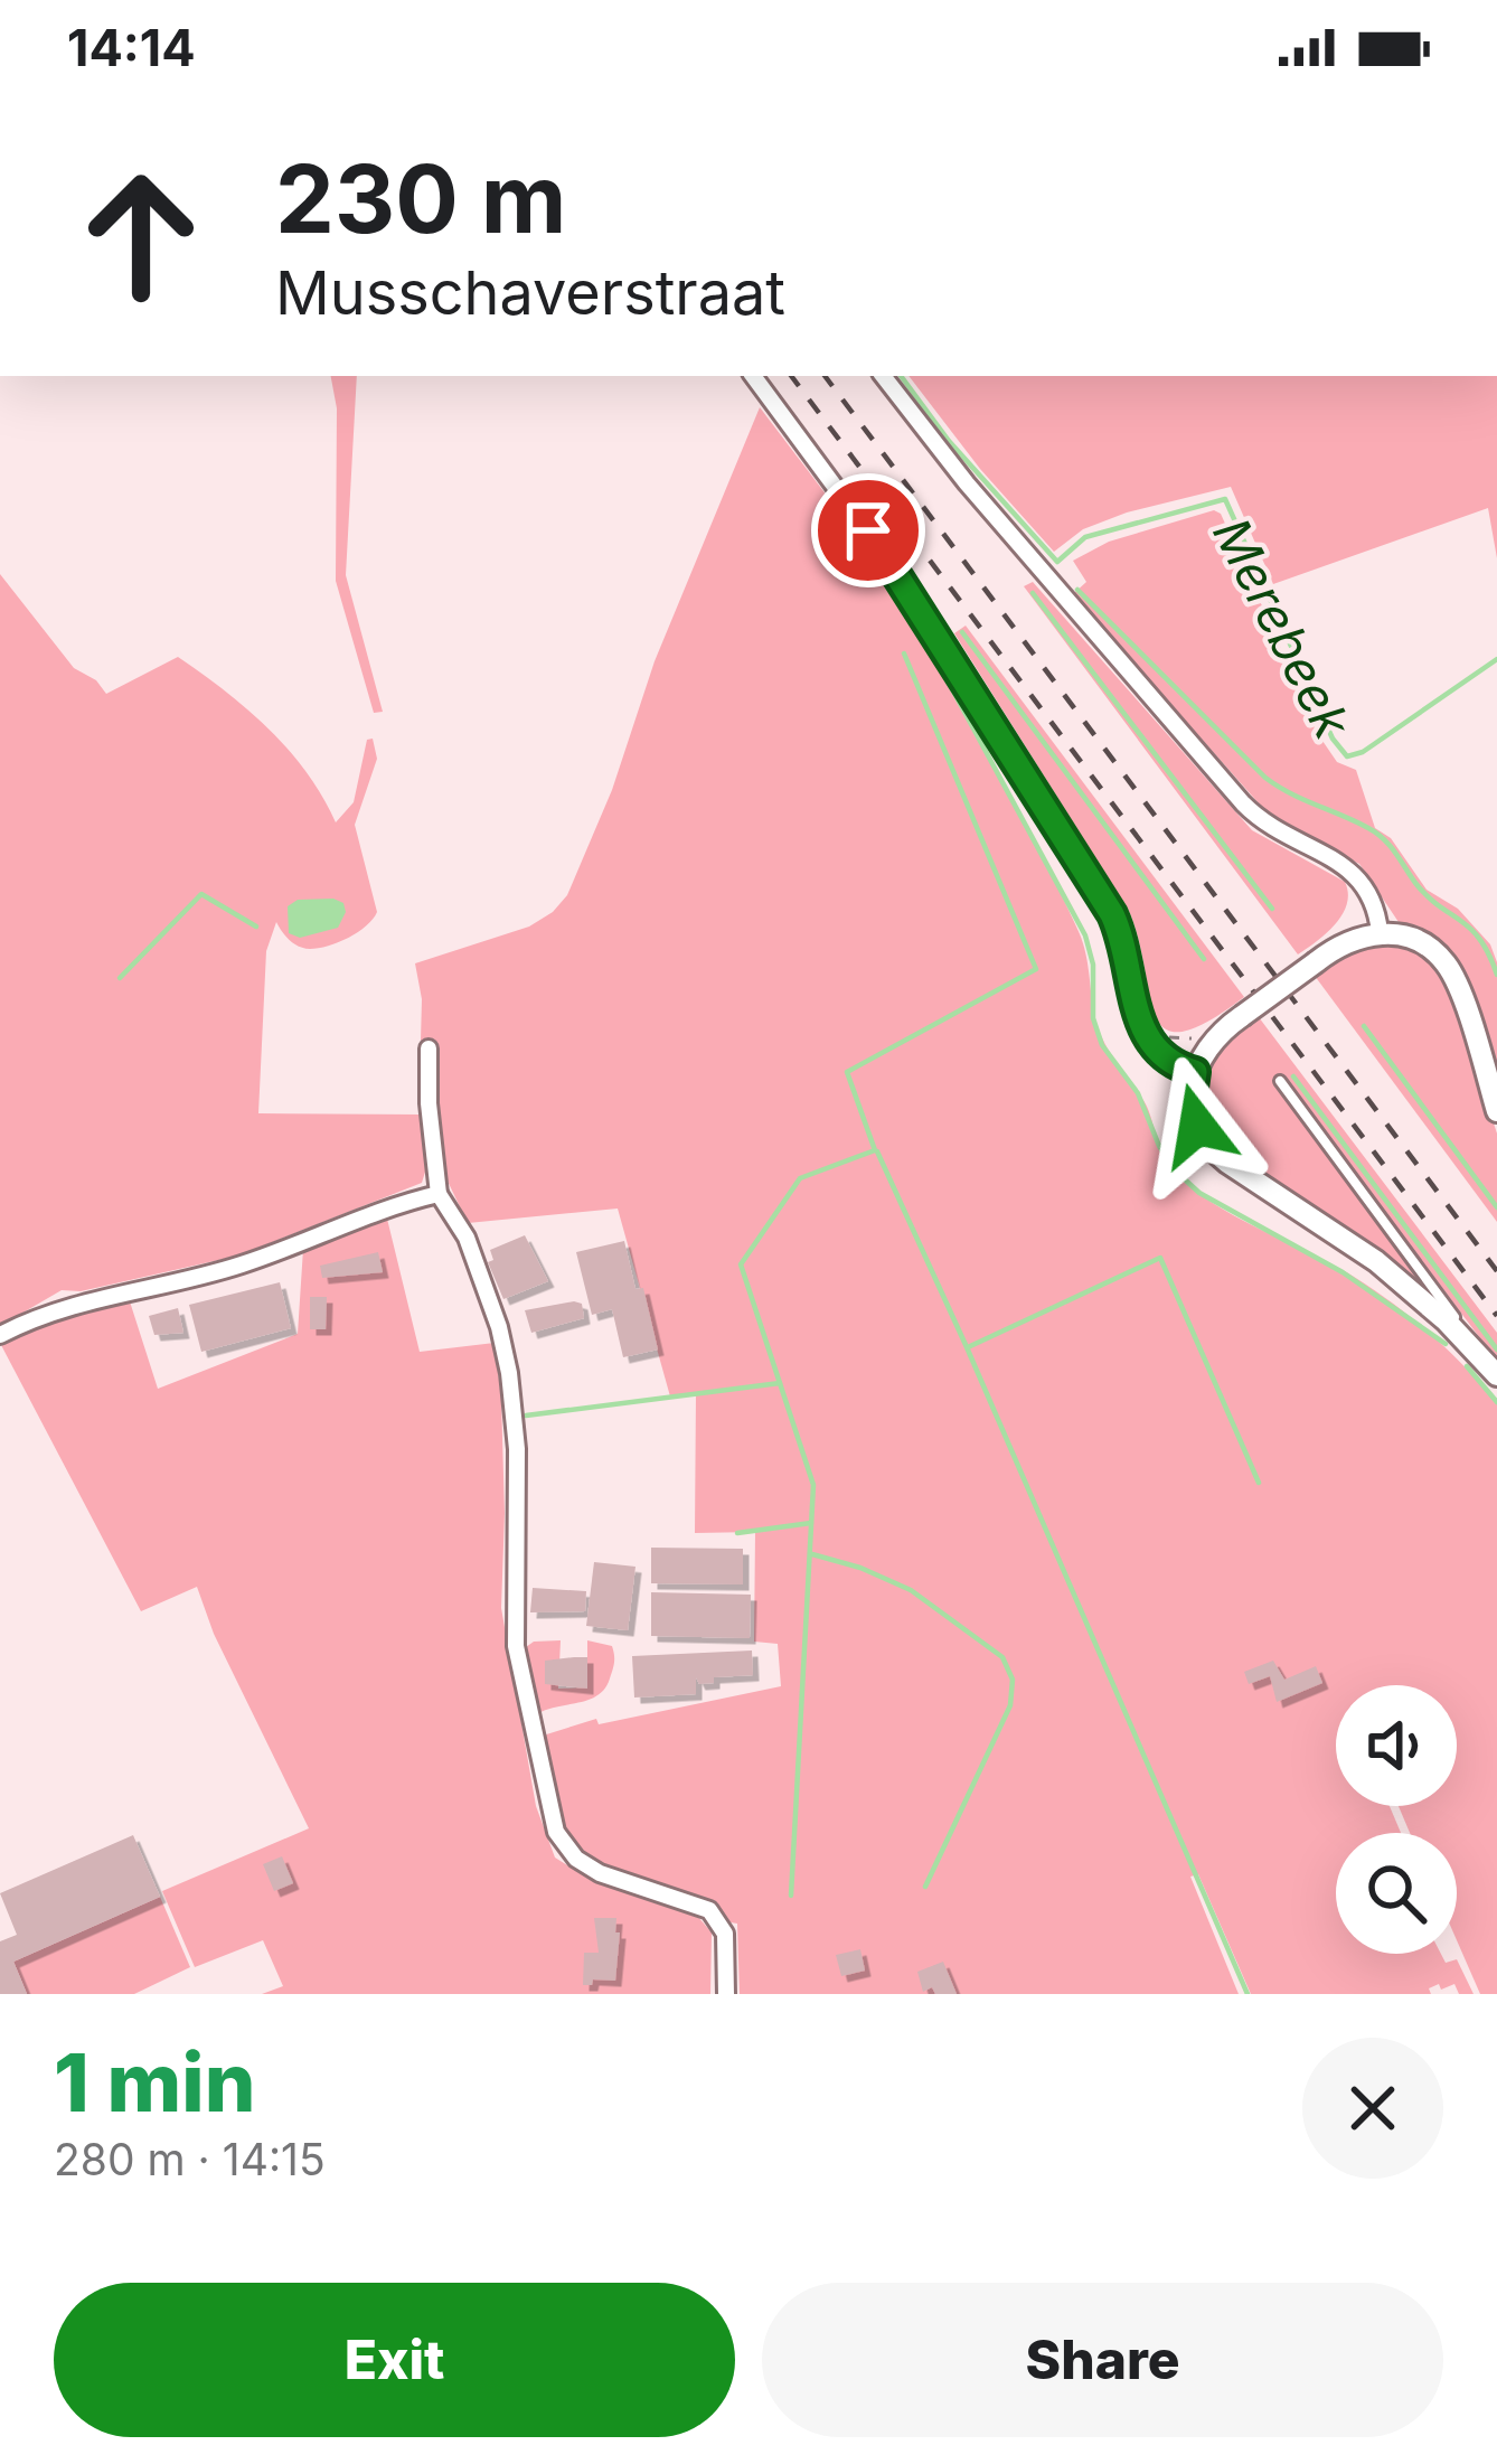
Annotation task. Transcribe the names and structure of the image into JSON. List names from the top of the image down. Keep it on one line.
{"water":["Merebeek"],"page":{"status":"14:14","turn":["230 m","Musschaverstraat"],"heading":["1 min","280 m · 14:15"],"buttons":["Exit","Share"]}}
